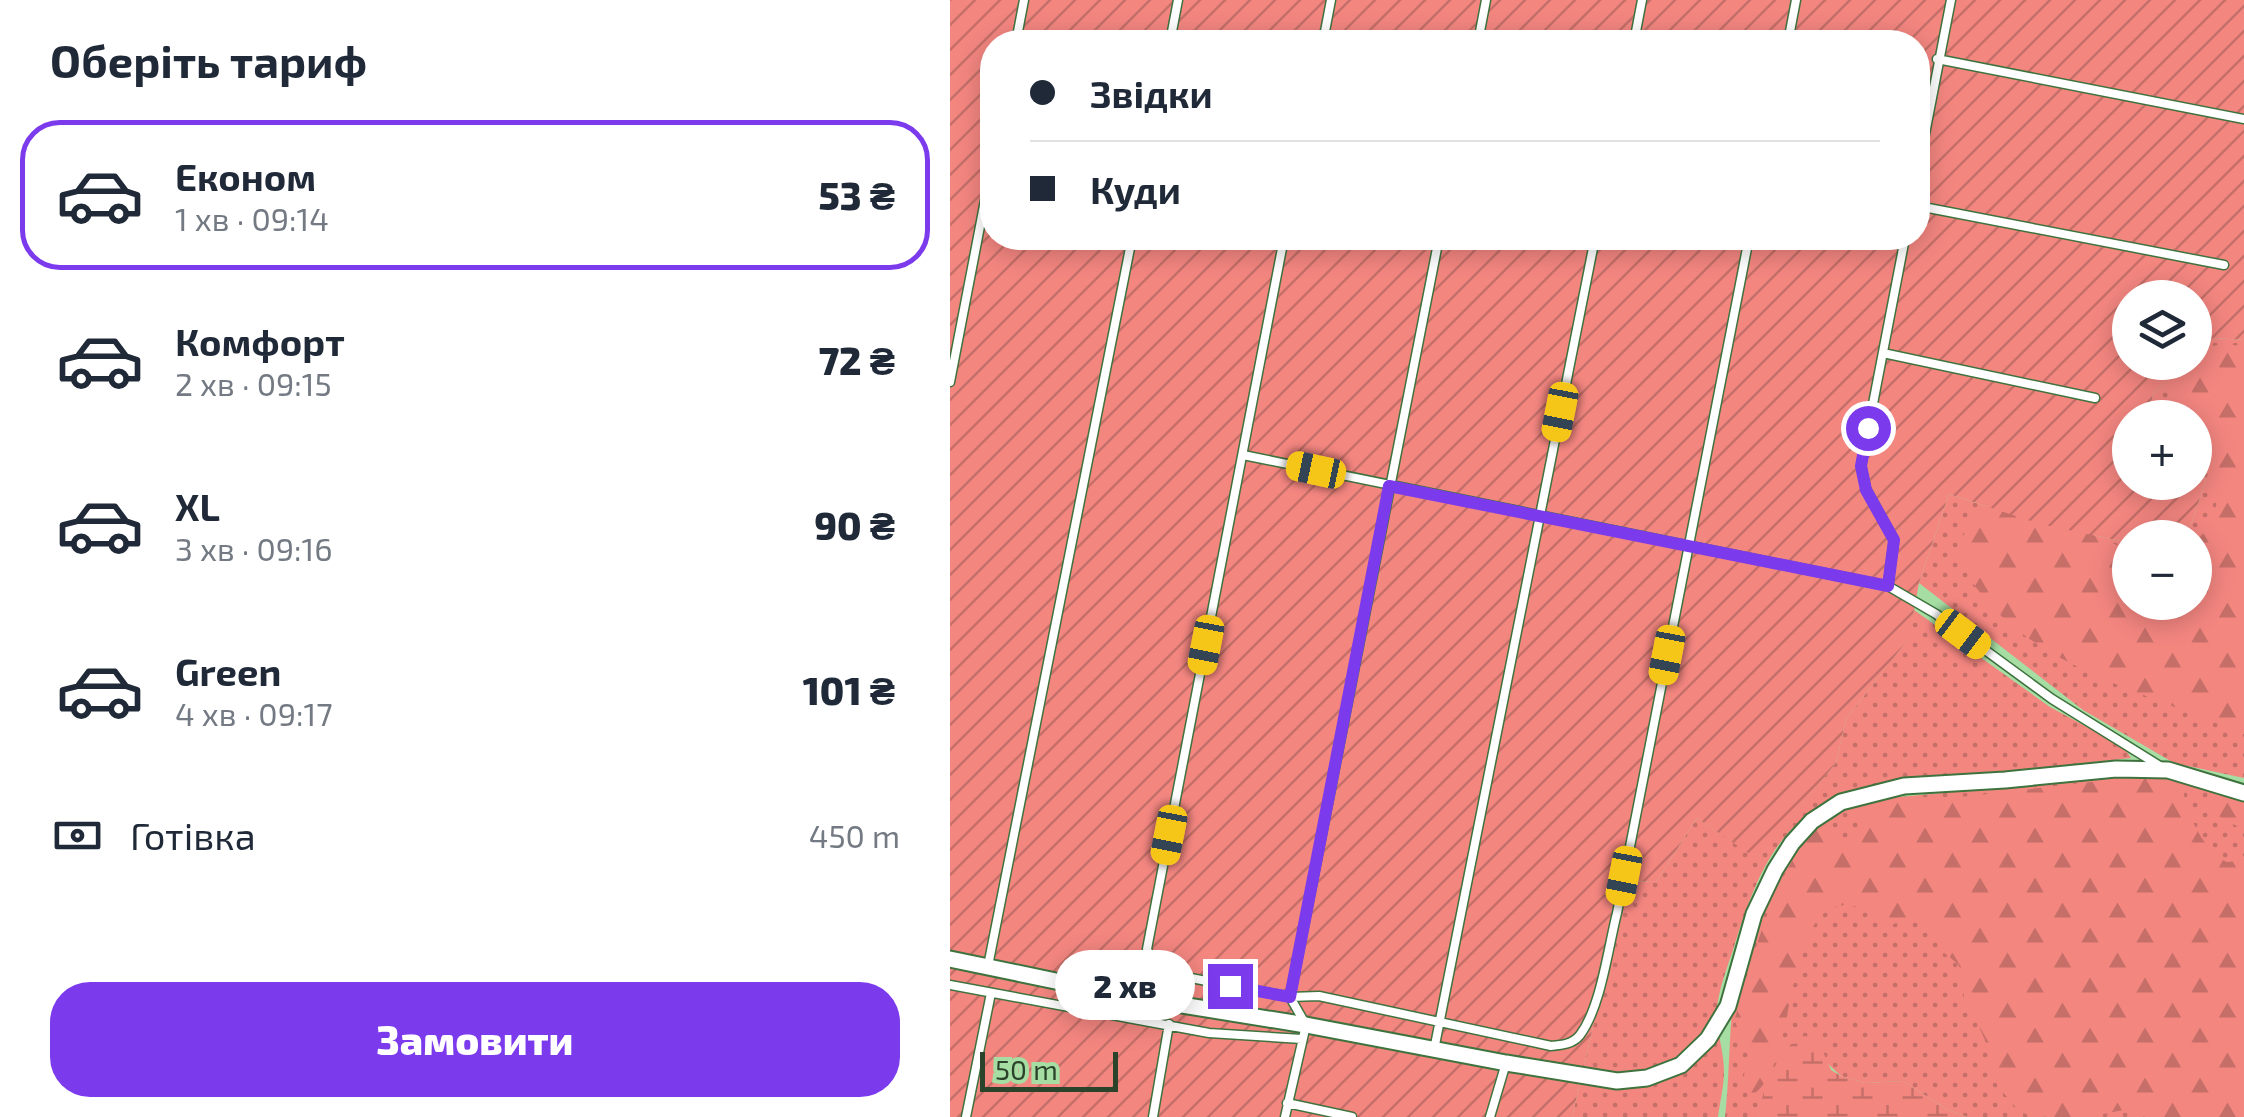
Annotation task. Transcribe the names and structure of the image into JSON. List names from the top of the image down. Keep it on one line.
{"scale_bar":"50 m","page":{"heading":"Оберіть тариф","banner":["Звідки","Куди"],"list":[{"name":"Економ","note":"1 хв · 09:14","value":"53 ₴"},{"name":"Комфорт","note":"2 хв · 09:15","value":"72 ₴"},{"name":"XL","note":"3 хв · 09:16","value":"90 ₴"},{"name":"Green","note":"4 хв · 09:17","value":"101 ₴"}],"map_buttons":["+","−"],"pay":["Готівка","450 m"],"bubble":"2 хв","buttons":"Замовити","scale":"50 m"}}
